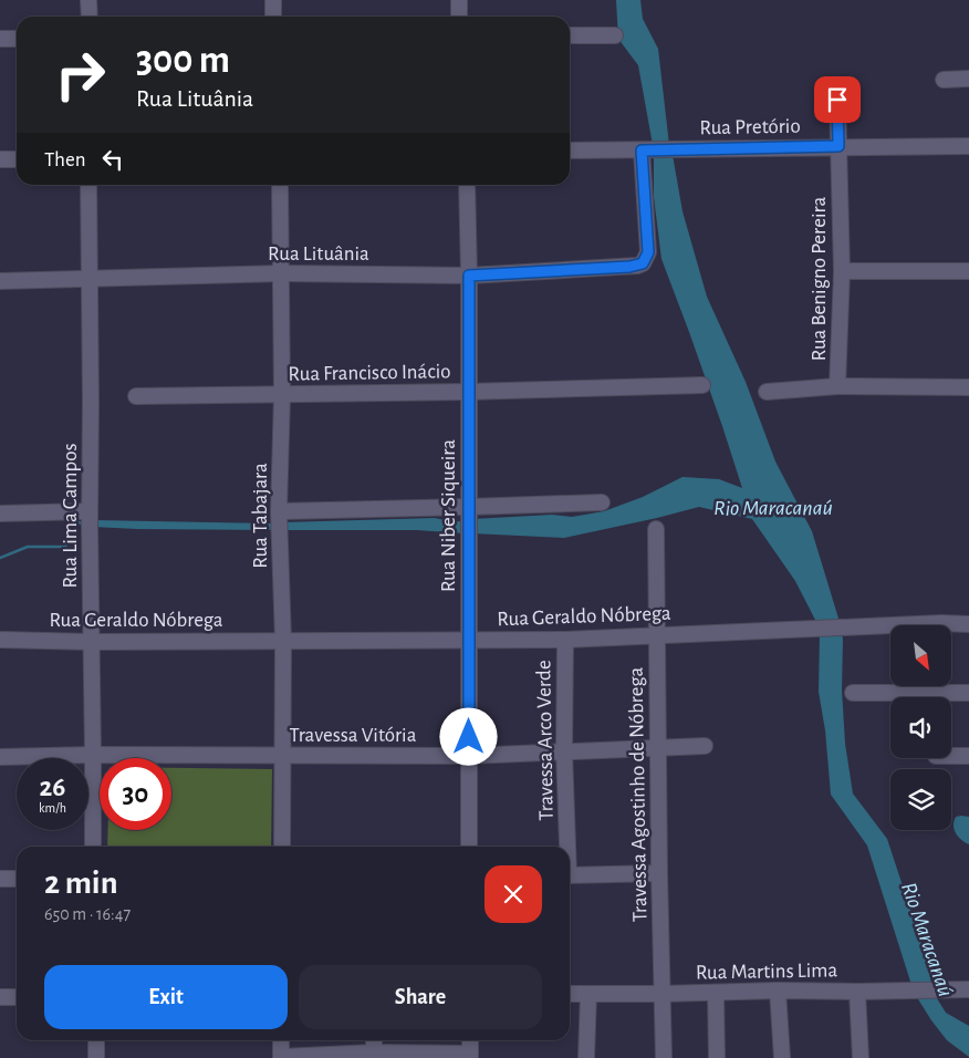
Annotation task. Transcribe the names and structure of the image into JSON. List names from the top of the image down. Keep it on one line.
{"streets":{"street":["Rua Pretório","Rua Lituânia","Rua Benigno Pereira","Rua Francisco Inácio","Rua Lima Campos","Rua Tabajara","Rua Niber Siqueira","Rua Geraldo Nóbrega","Travessa Vitória","Travessa Arco Verde","Travessa Agostinho de Nóbrega","Rua Martins Lima"]},"crossings":[["Rua Pretório","Rua Lituânia"],["Rua Pretório","Rua Benigno Pereira"],["Rua Lituânia","Rua Lima Campos"],["Rua Lituânia","Rua Tabajara"],["Rua Lituânia","Rua Niber Siqueira"],["Rua Francisco Inácio","Rua Tabajara"],["Rua Francisco Inácio","Rua Niber Siqueira"],["Rua Lima Campos","Rua Geraldo Nóbrega"],["Rua Lima Campos","Travessa Vitória"],["Rua Tabajara","Rua Geraldo Nóbrega"],["Rua Tabajara","Travessa Vitória"],["Rua Niber Siqueira","Rua Geraldo Nóbrega"],["Rua Niber Siqueira","Travessa Vitória"],["Rua Geraldo Nóbrega","Travessa Arco Verde"],["Rua Geraldo Nóbrega","Travessa Agostinho de Nóbrega"],["Travessa Vitória","Travessa Arco Verde"],["Travessa Vitória","Travessa Agostinho de Nóbrega"],["Travessa Agostinho de Nóbrega","Rua Martins Lima"]],"water":["Rio Maracanaú"],"north":"bottom right","page":{"turn":["300 m","Rua Lituânia"],"then":"Then","speed":"26 km/h","limit":"30","heading":["2 min","650 m · 16:47"],"buttons":["Exit","Share"]}}
